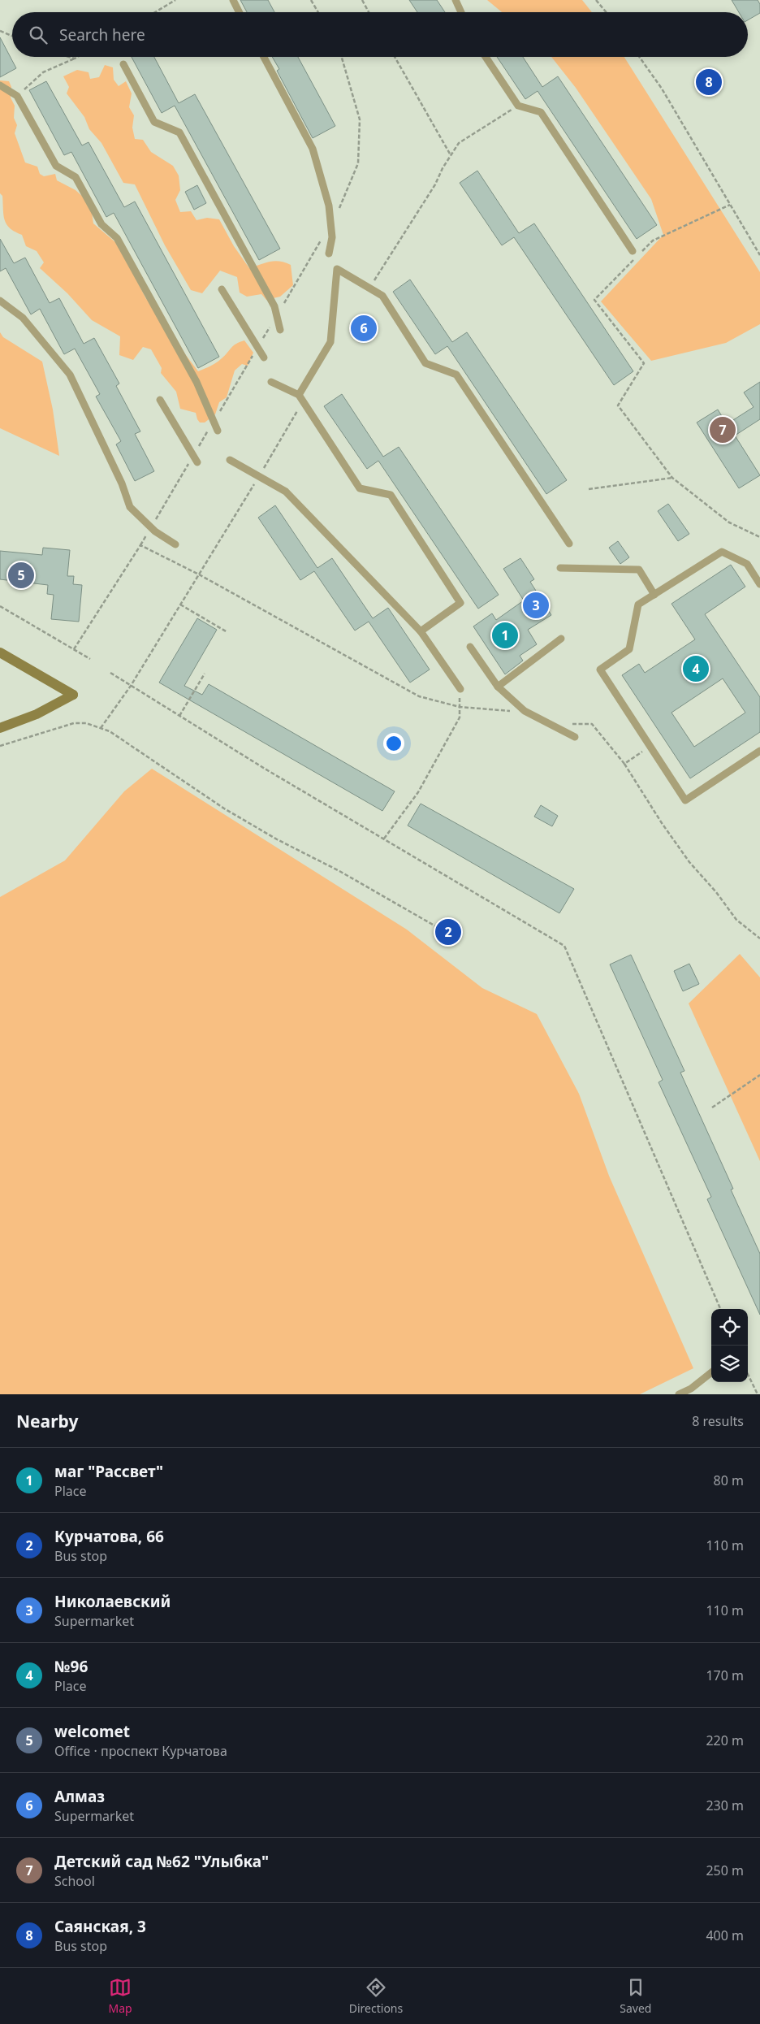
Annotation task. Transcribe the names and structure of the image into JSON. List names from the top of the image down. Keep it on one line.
{"page":{"search":"Search here","pins":["8","6","7","5","3","1","4","2"],"heading":["Nearby","8 results"],"list":[{"mark":"1","name":"маг \"Рассвет\"","note":"Place","value":"80 m"},{"mark":"2","name":"Курчатова, 66","note":"Bus stop","value":"110 m"},{"mark":"3","name":"Николаевский","note":"Supermarket","value":"110 m"},{"mark":"4","name":"№96","note":"Place","value":"170 m"},{"mark":"5","name":"welcomet","note":"Office · проспект Курчатова","value":"220 m"},{"mark":"6","name":"Алмаз","note":"Supermarket","value":"230 m"},{"mark":"7","name":"Детский сад №62 \"Улыбка\"","note":"School","value":"250 m"},{"mark":"8","name":"Саянская, 3","note":"Bus stop","value":"400 m"}],"nav":["Map","Directions","Saved"]}}
